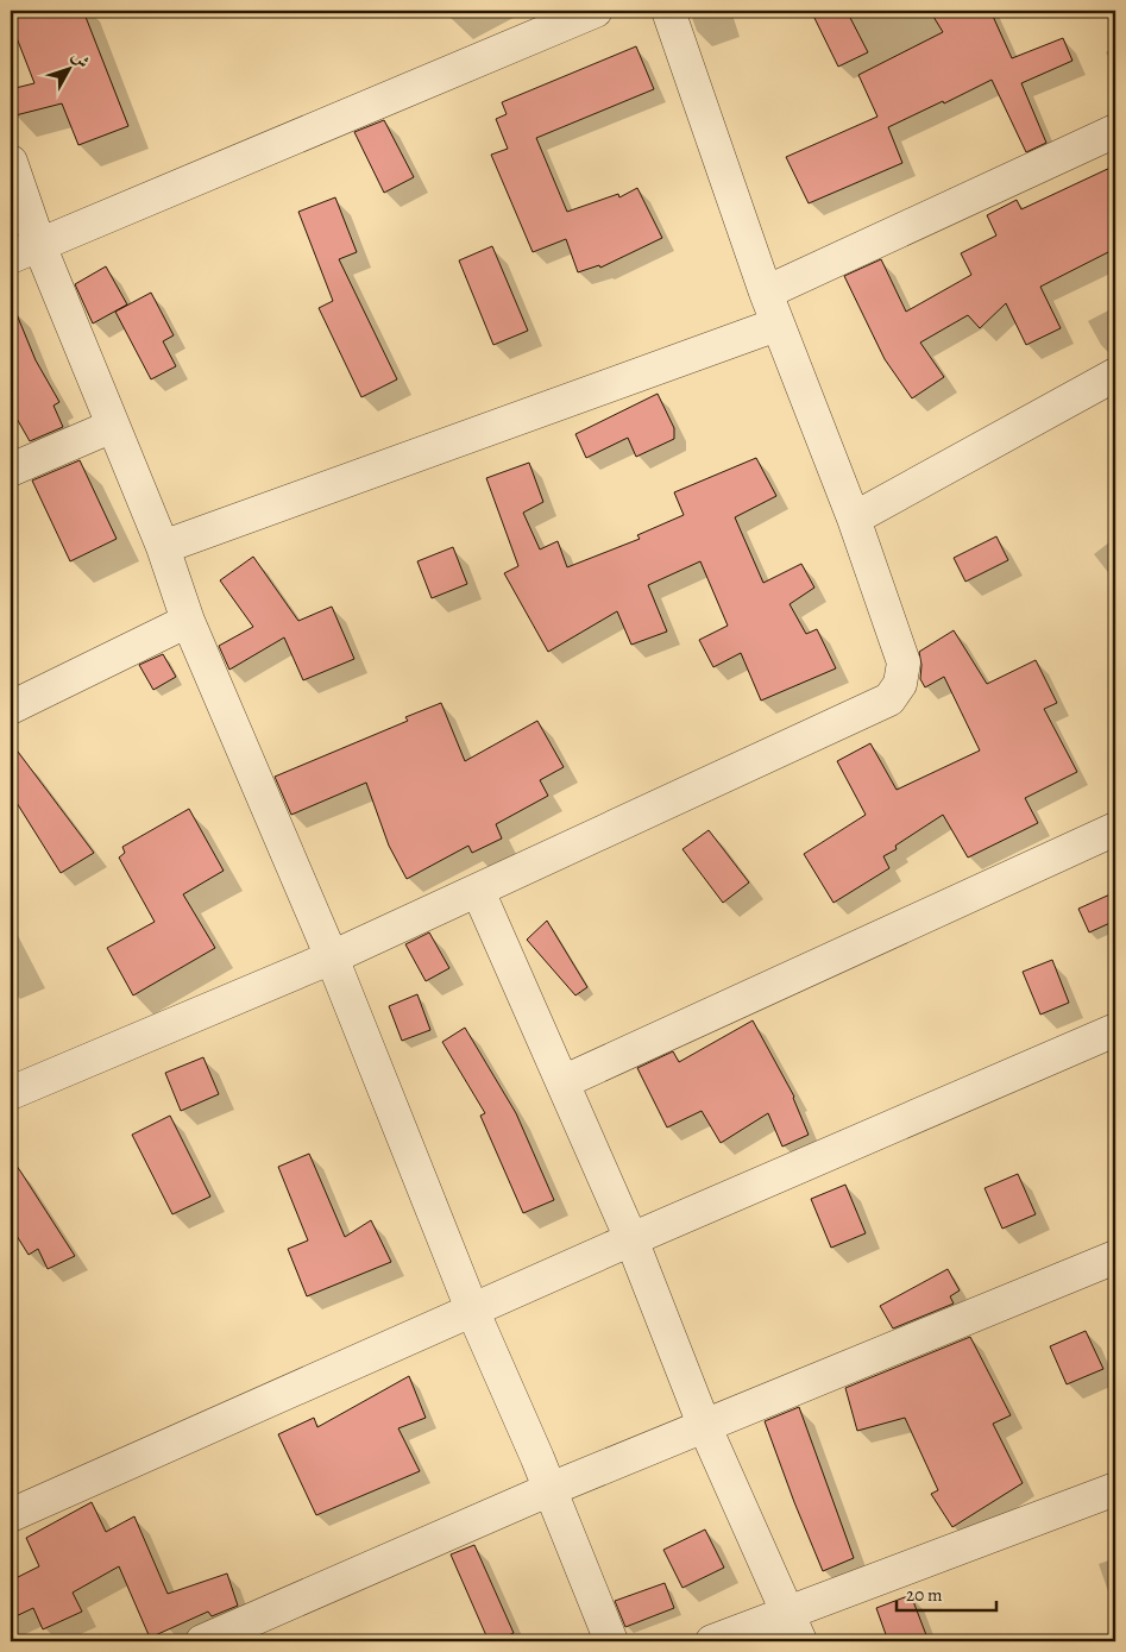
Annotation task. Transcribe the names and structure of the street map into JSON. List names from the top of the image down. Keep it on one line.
{"scale_bar":"20 m","north":"top right"}
